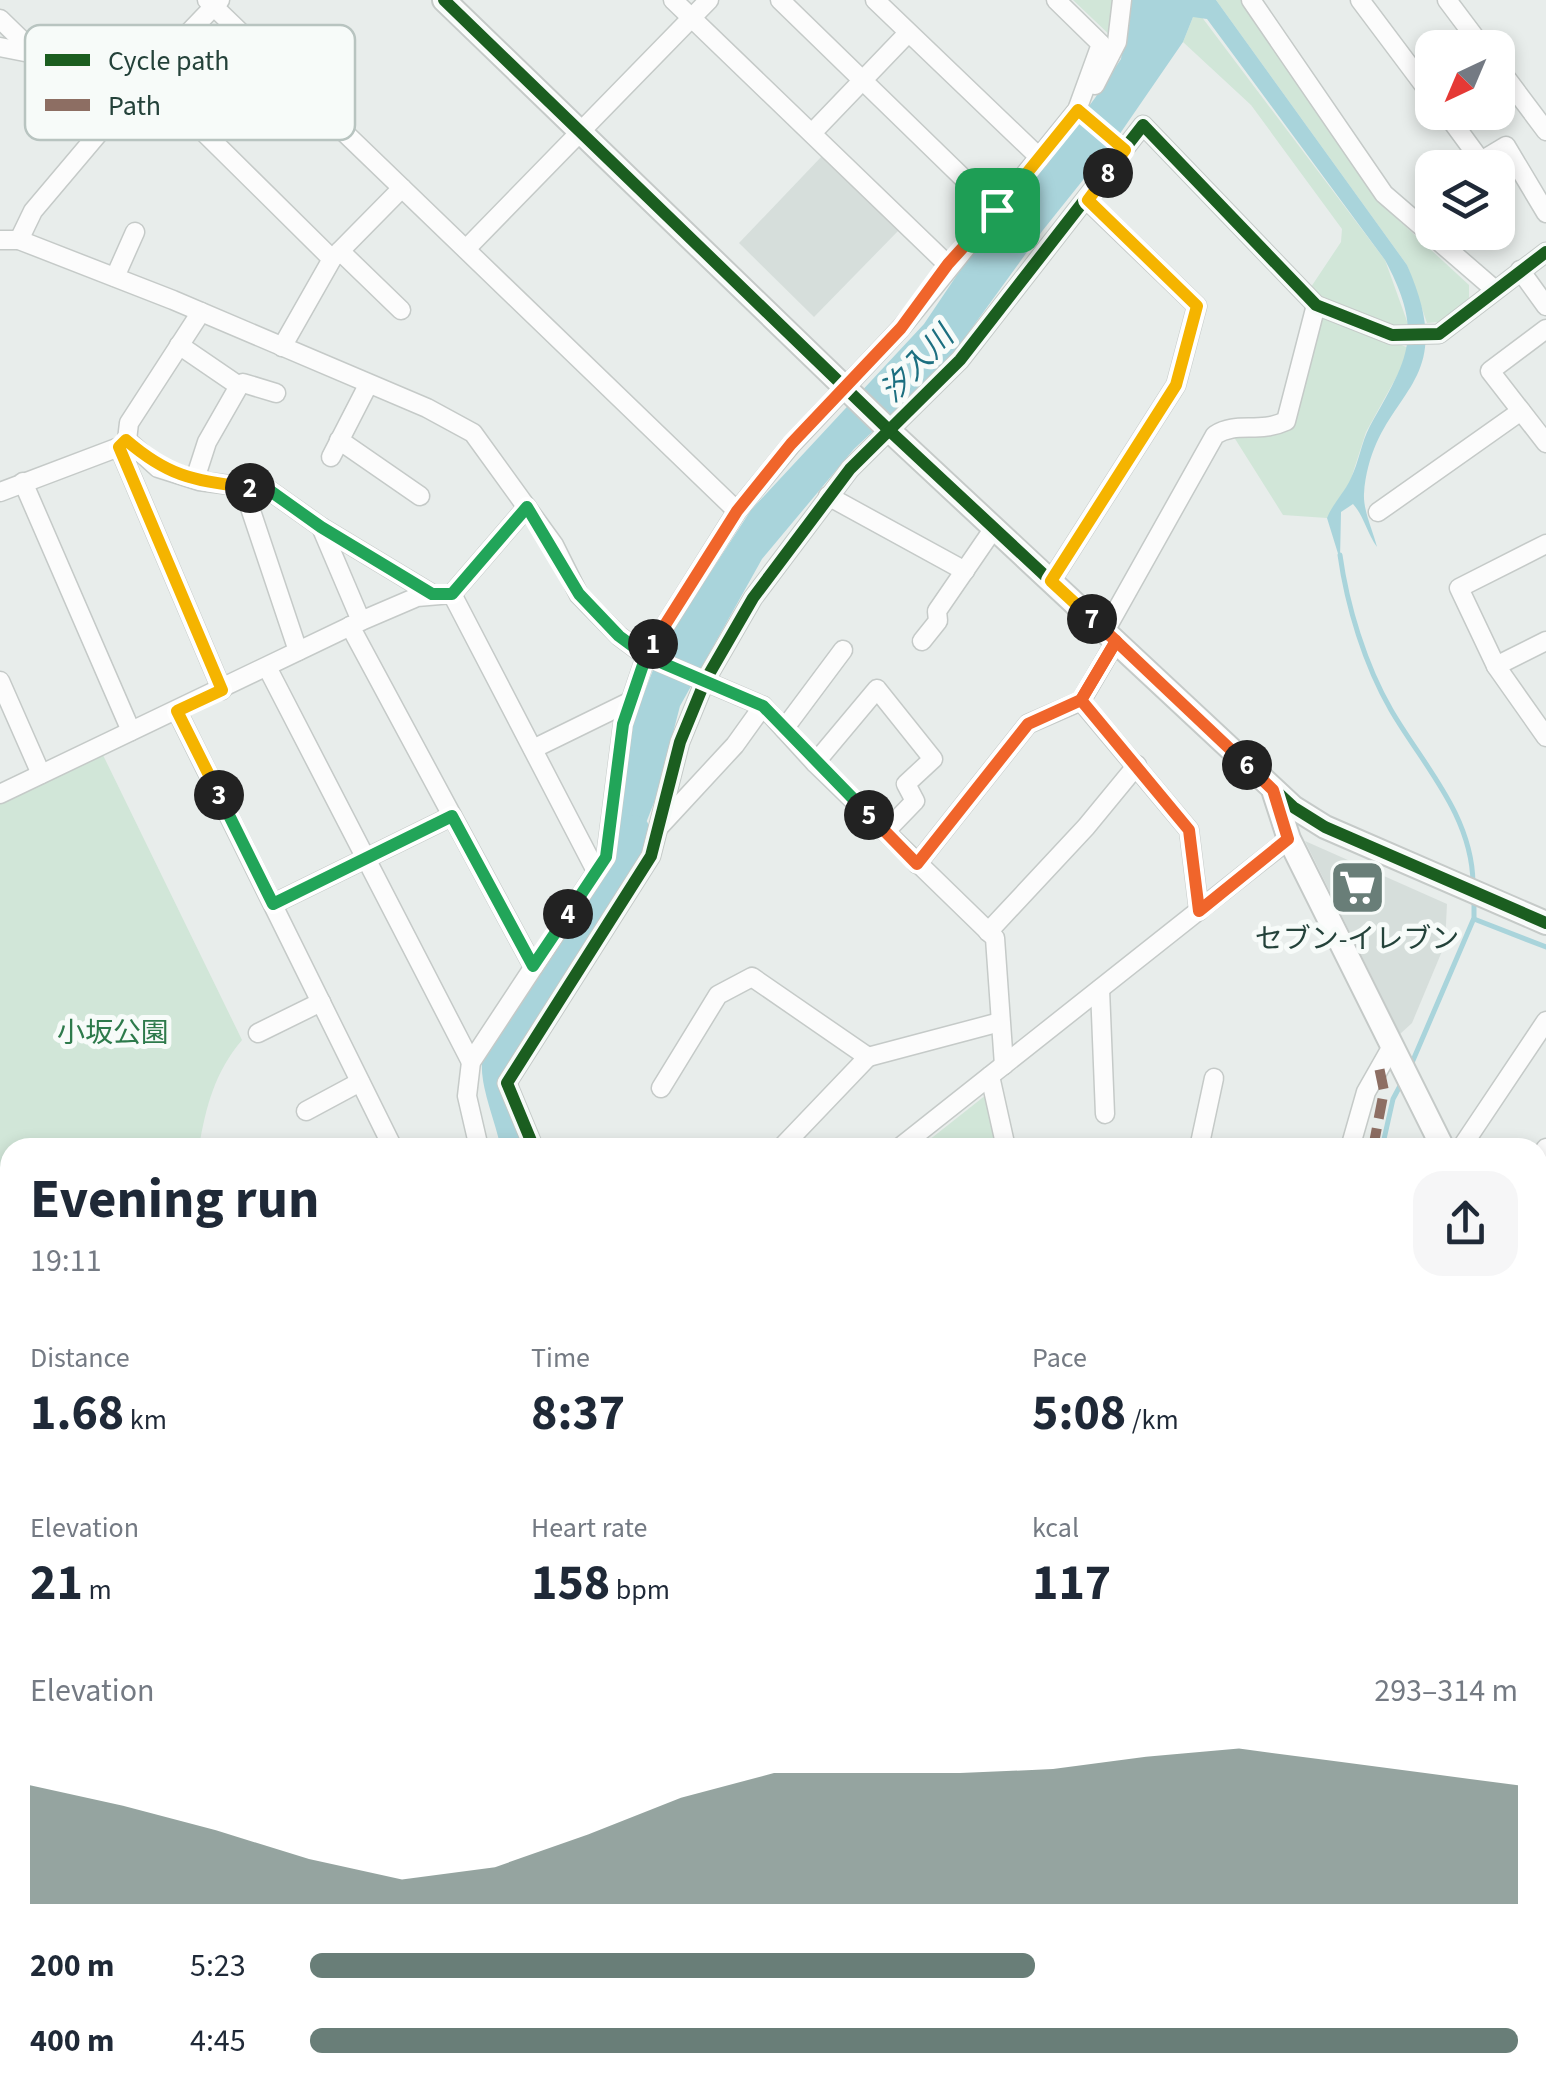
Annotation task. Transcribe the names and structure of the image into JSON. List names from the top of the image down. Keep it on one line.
{"water":["汐入川"],"parks":["小坂公園"],"places":{"supermarket":["セブン-イレブン"]},"legend":["Cycle path","Path"],"north":"bottom left","page":{"pins":["8","2","7","1","6","3","5","4"],"heading":["Evening run","19:11"],"stats":[["Distance","1.68 km"],["Time","8:37"],["Pace","5:08 /km"],["Elevation","21 m"],["Heart rate","158 bpm"],["kcal","117"]],"chart":["Elevation","293–314 m"],"list":[{"name":"200 m","note":"5:23"},{"name":"400 m","note":"4:45"}]}}
